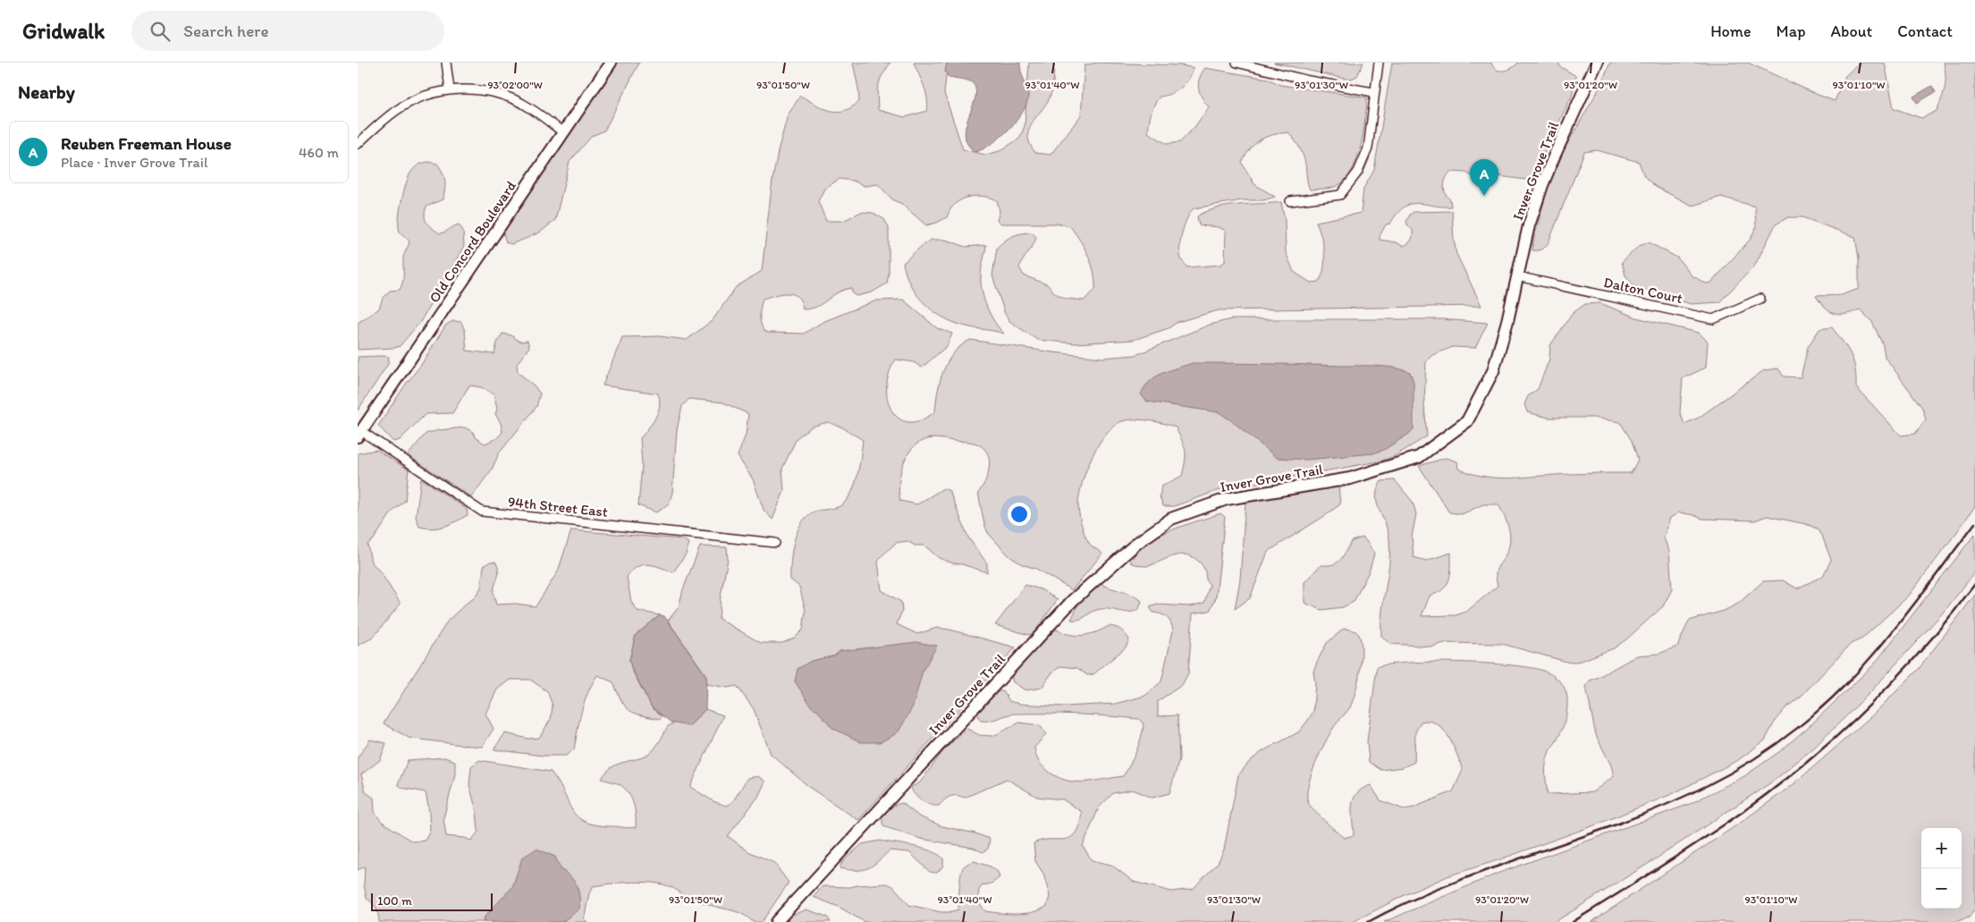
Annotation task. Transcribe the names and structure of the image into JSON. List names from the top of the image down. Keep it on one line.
{"streets":{"street":["Inver Grove Trail","Old Concord Boulevard","Dalton Court","94th Street East"]},"crossings":[["Inver Grove Trail","Dalton Court"],["Old Concord Boulevard","94th Street East"]],"scale_bar":"100 m","page":{"header":"Gridwalk","search":"Search here","nav":["Home","Map","About","Contact"],"heading":"Nearby","list":[{"mark":"A","name":"Reuben Freeman House","note":"Place · Inver Grove Trail","value":"460 m"}],"pins":"A","map_buttons":["+","−"],"scale":"100 m"},"coordinates":["93°02'00\"W","93°01'50\"W","93°01'40\"W","93°01'30\"W","93°01'20\"W","93°01'10\"W"]}
